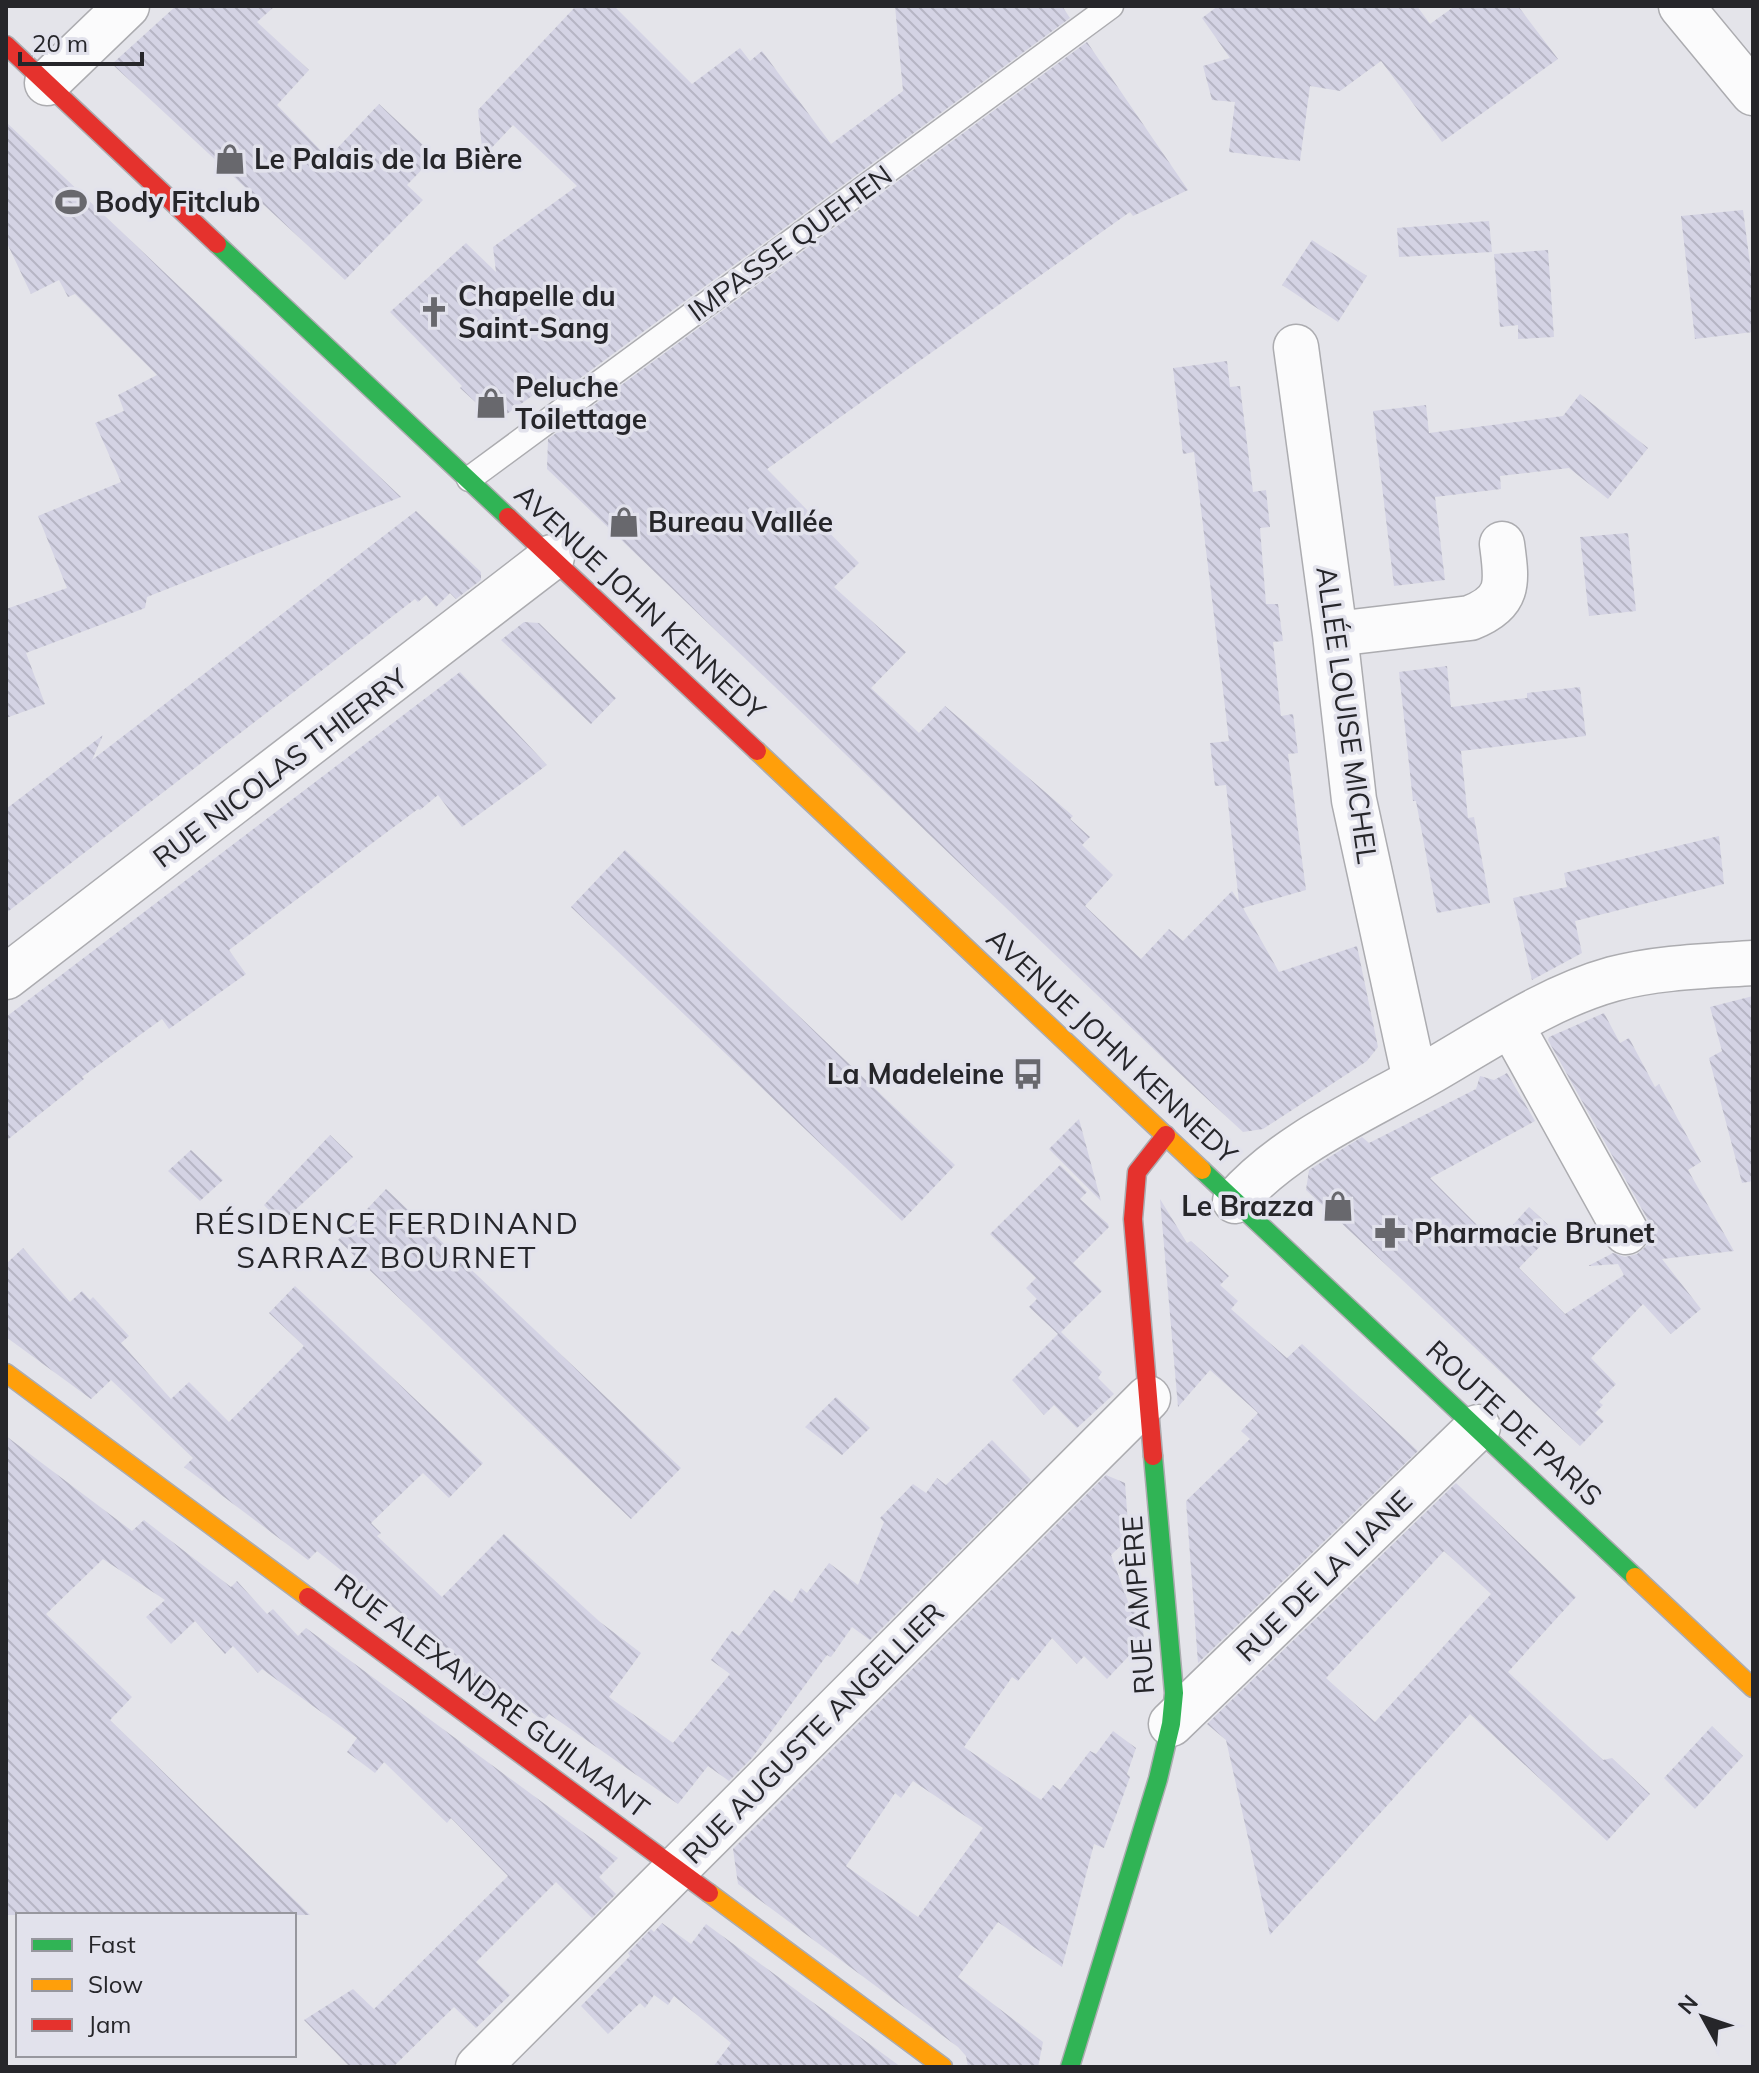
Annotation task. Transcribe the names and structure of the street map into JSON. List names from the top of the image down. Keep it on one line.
{"streets":{"main road":["AVENUE JOHN KENNEDY","ROUTE DE PARIS","RUE AMPÈRE","RUE ALEXANDRE GUILMANT"],"street":["ALLÉE LOUISE MICHEL","RUE NICOLAS THIERRY","RUE DE LA LIANE","RUE AUGUSTE ANGELLIER"],"lane":["IMPASSE QUEHEN"]},"crossings":[["IMPASSE QUEHEN","AVENUE JOHN KENNEDY"],["AVENUE JOHN KENNEDY","RUE NICOLAS THIERRY"],["AVENUE JOHN KENNEDY","ROUTE DE PARIS"],["AVENUE JOHN KENNEDY","RUE AMPÈRE"],["ROUTE DE PARIS","RUE DE LA LIANE"],["RUE DE LA LIANE","RUE AMPÈRE"],["RUE AMPÈRE","RUE AUGUSTE ANGELLIER"],["RUE ALEXANDRE GUILMANT","RUE AUGUSTE ANGELLIER"]],"districts":["RÉSIDENCE FERDINAND SARRAZ BOURNET"],"places":{"shop":["Le Palais de la Bière","Peluche Toilettage","Bureau Vallée","Le Brazza"],"sports":["Body Fitclub"],"church":["Chapelle du Saint-Sang"],"bus stop":["La Madeleine"],"pharmacy":["Pharmacie Brunet"]},"legend":["Fast","Slow","Jam"],"scale_bar":"20 m","north":"top left"}
